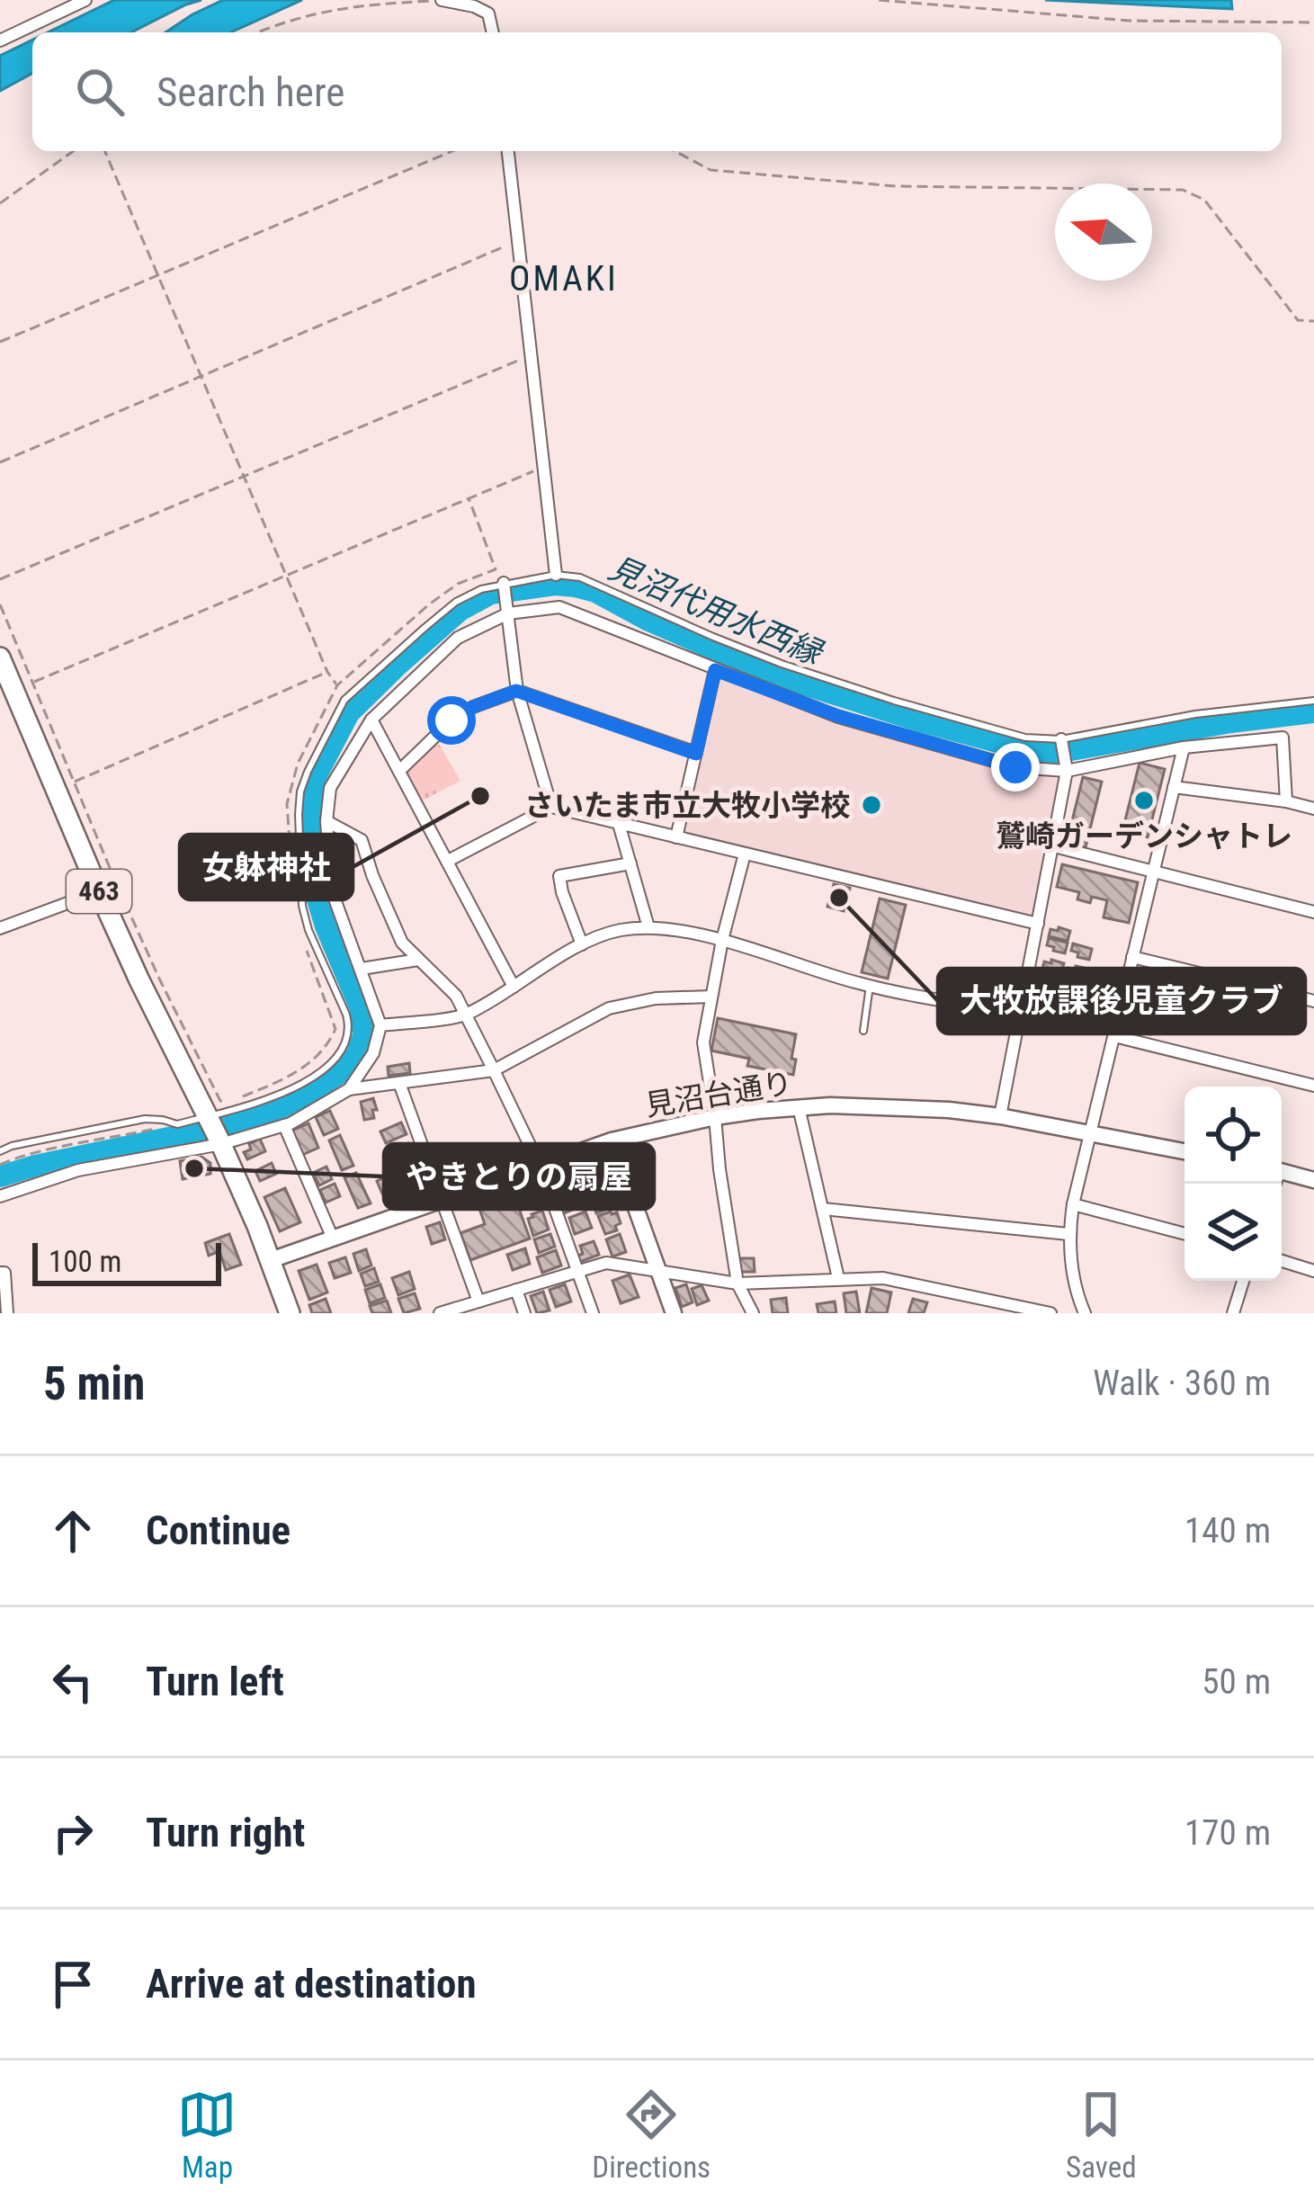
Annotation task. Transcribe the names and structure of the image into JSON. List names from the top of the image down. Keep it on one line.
{"streets":{"highway":["463"],"street":["見沼台通り"]},"crossings":[["463","見沼台通り"]],"districts":["OMAKI"],"water":["見沼代用水西縁"],"places":["女躰神社","鷲崎ガーデンシャトレ","さいたま市立大牧小学校","大牧放課後児童クラブ","やきとりの扇屋"],"scale_bar":"100 m","north":"left","page":{"search":"Search here","scale":"100 m","heading":["5 min","Walk · 360 m"],"list":[["Continue","140 m"],["Turn left","50 m"],["Turn right","170 m"],"Arrive at destination"],"nav":["Map","Directions","Saved"]}}
